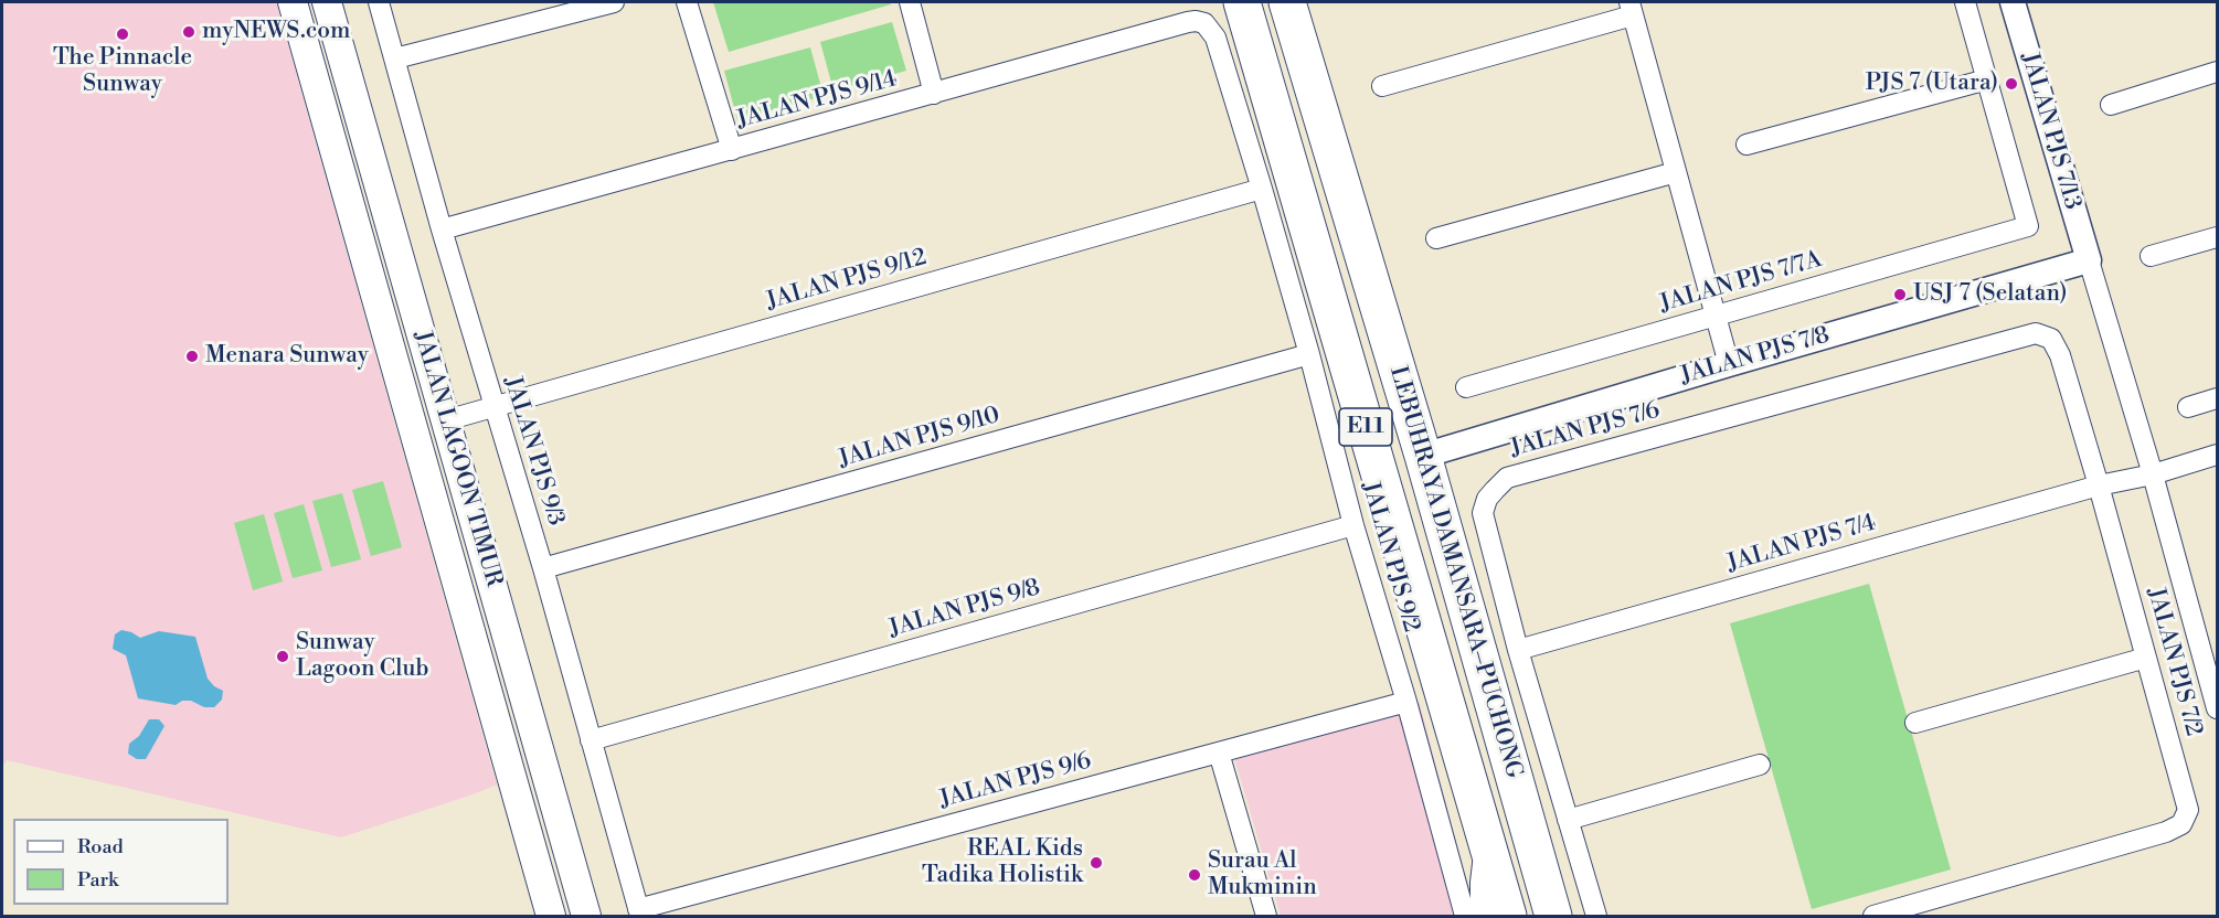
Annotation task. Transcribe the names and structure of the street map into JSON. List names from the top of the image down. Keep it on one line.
{"streets":{"highway":["E11","LEBUHRAYA DAMANSARA–PUCHONG"],"main road":["JALAN LAGOON TIMUR"],"street":["JALAN PJS 9/14","JALAN PJS 7/13","JALAN PJS 9/12","JALAN PJS 7/7A","JALAN PJS 7/8","JALAN PJS 7/6","JALAN PJS 9/10","JALAN PJS 9/3","JALAN PJS 7/4","JALAN PJS 9/2","JALAN PJS 9/8","JALAN PJS 7/2","JALAN PJS 9/6"]},"crossings":[["JALAN PJS 9/14","JALAN PJS 9/3"],["JALAN PJS 9/14","JALAN PJS 9/2"],["JALAN PJS 7/13","JALAN PJS 7/8"],["JALAN PJS 9/12","JALAN PJS 9/3"],["JALAN PJS 9/12","JALAN LAGOON TIMUR"],["JALAN PJS 9/12","JALAN PJS 9/2"],["JALAN PJS 7/8","LEBUHRAYA DAMANSARA–PUCHONG"],["JALAN PJS 7/6","JALAN PJS 7/4"],["JALAN PJS 7/6","JALAN PJS 7/2"],["JALAN PJS 9/10","JALAN PJS 9/3"],["JALAN PJS 9/10","JALAN PJS 9/2"],["JALAN PJS 9/3","JALAN PJS 9/8"],["JALAN PJS 9/3","JALAN PJS 9/6"],["JALAN PJS 7/4","JALAN PJS 7/2"],["JALAN PJS 9/2","JALAN PJS 9/8"],["JALAN PJS 9/2","JALAN PJS 9/6"]],"places":["myNEWS.com","The Pinnacle Sunway","PJS 7 (Utara)","USJ 7 (Selatan)","Menara Sunway","Sunway Lagoon Club","REAL Kids Tadika Holistik","Surau Al Mukminin"],"legend":["Road","Park"]}
